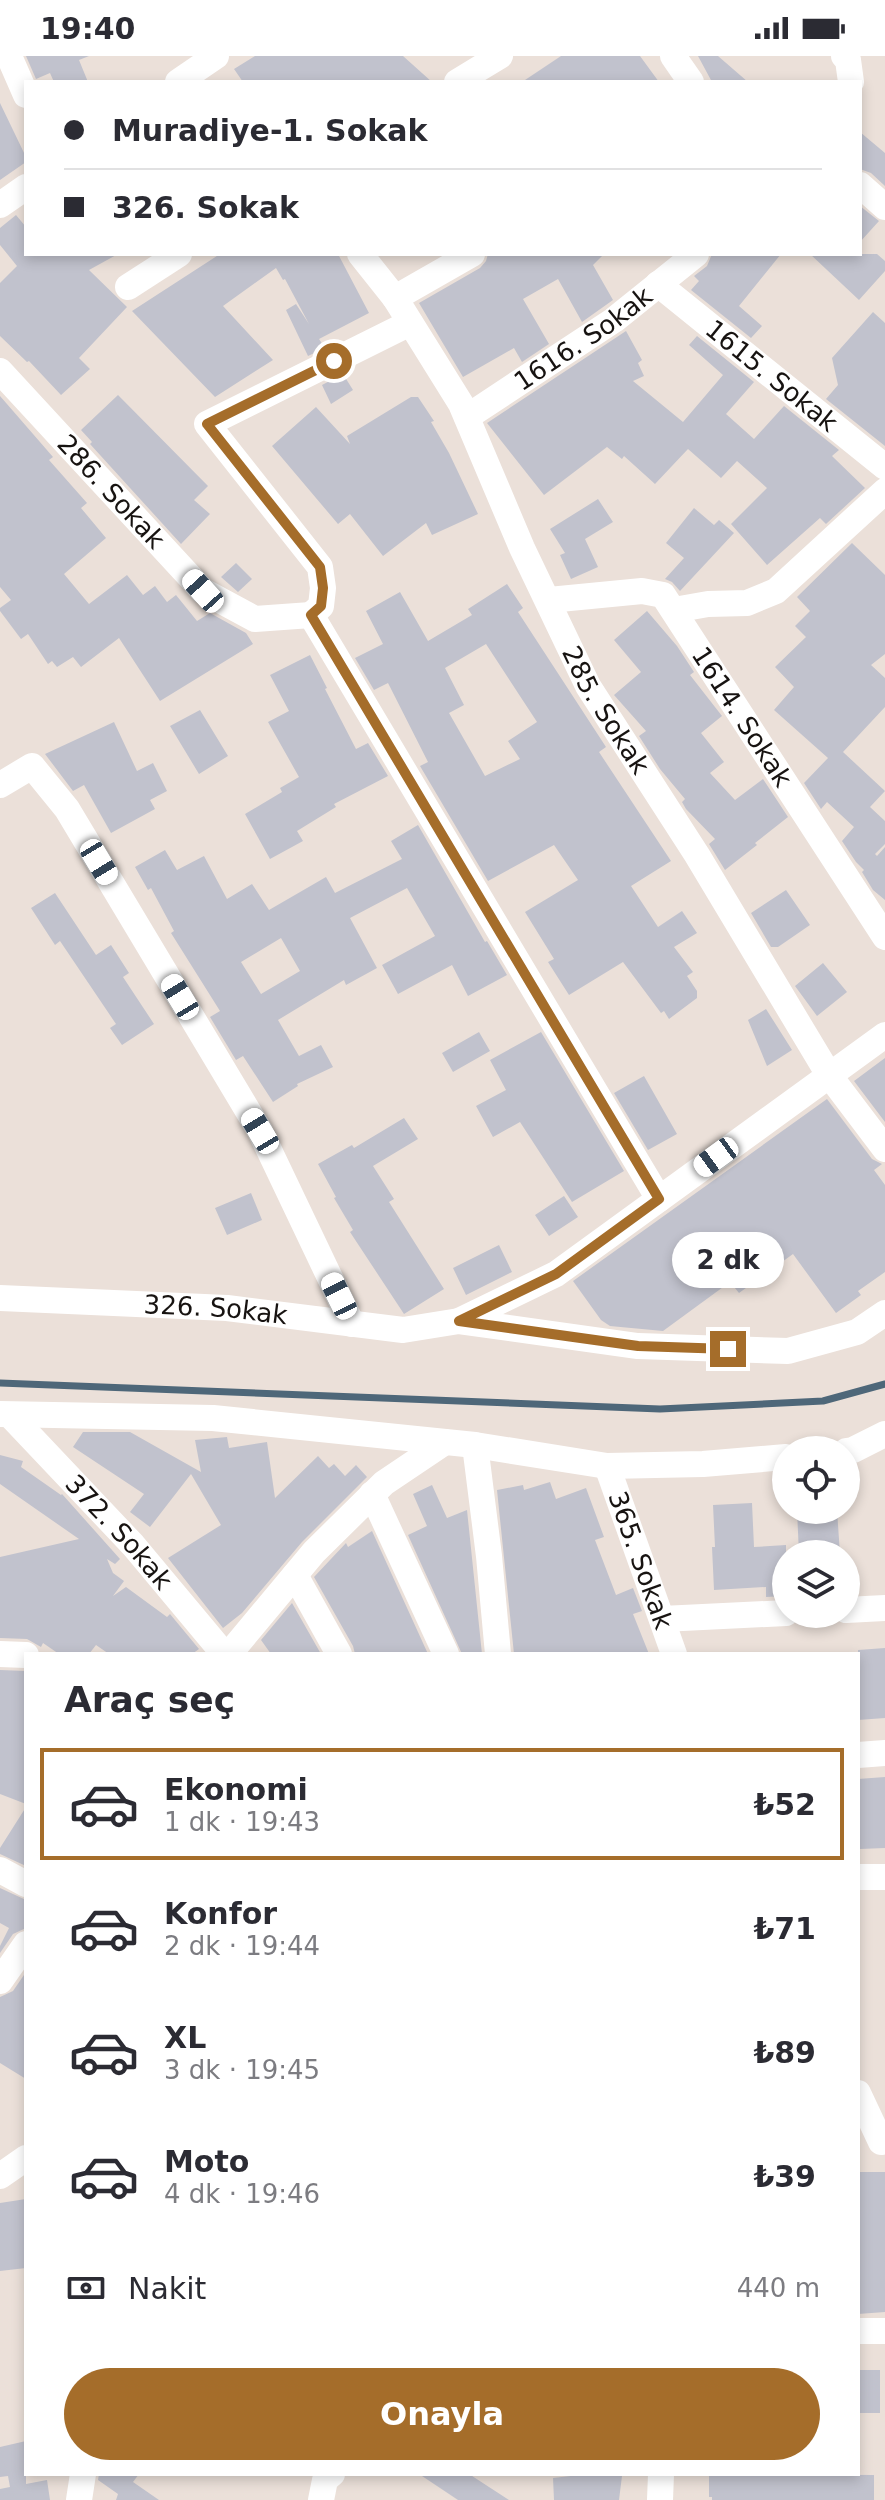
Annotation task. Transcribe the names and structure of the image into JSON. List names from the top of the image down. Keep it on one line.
{"streets":{"street":["1616. Sokak","1615. Sokak","286. Sokak","285. Sokak","1614. Sokak","326. Sokak","372. Sokak","365. Sokak"]},"crossings":[["1616. Sokak","1615. Sokak"],["1616. Sokak","285. Sokak"],["285. Sokak","1614. Sokak"]],"page":{"status":"19:40","banner":["Muradiye-1. Sokak","326. Sokak"],"bubble":"2 dk","heading":"Araç seç","list":[{"name":"Ekonomi","note":"1 dk · 19:43","value":"₺52"},{"name":"Konfor","note":"2 dk · 19:44","value":"₺71"},{"name":"XL","note":"3 dk · 19:45","value":"₺89"},{"name":"Moto","note":"4 dk · 19:46","value":"₺39"}],"pay":["Nakit","440 m"],"buttons":"Onayla"}}
